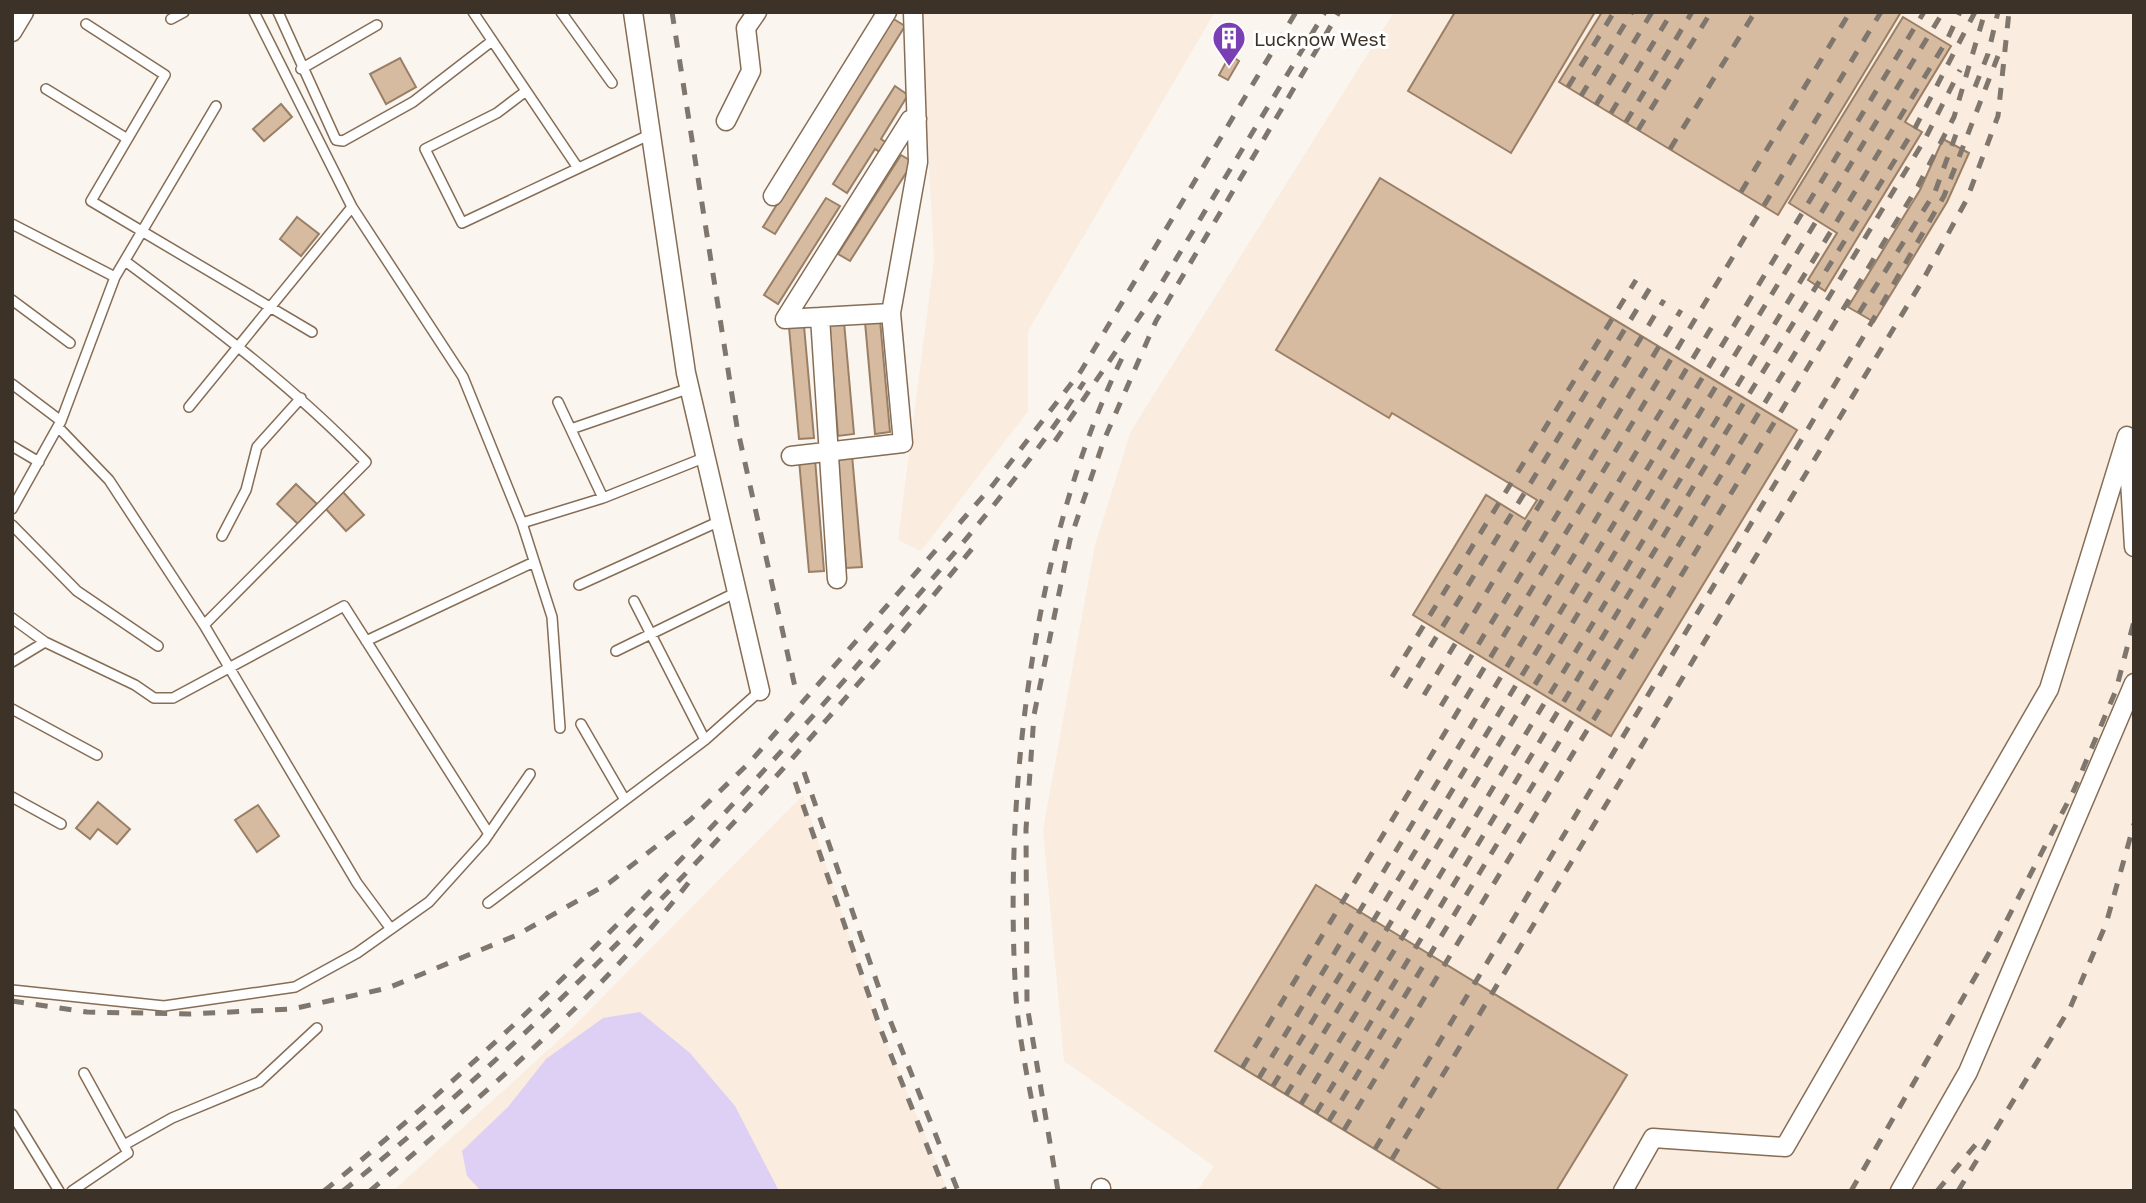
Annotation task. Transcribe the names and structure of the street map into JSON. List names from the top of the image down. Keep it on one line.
{"places":{"building":["Lucknow West"]}}
